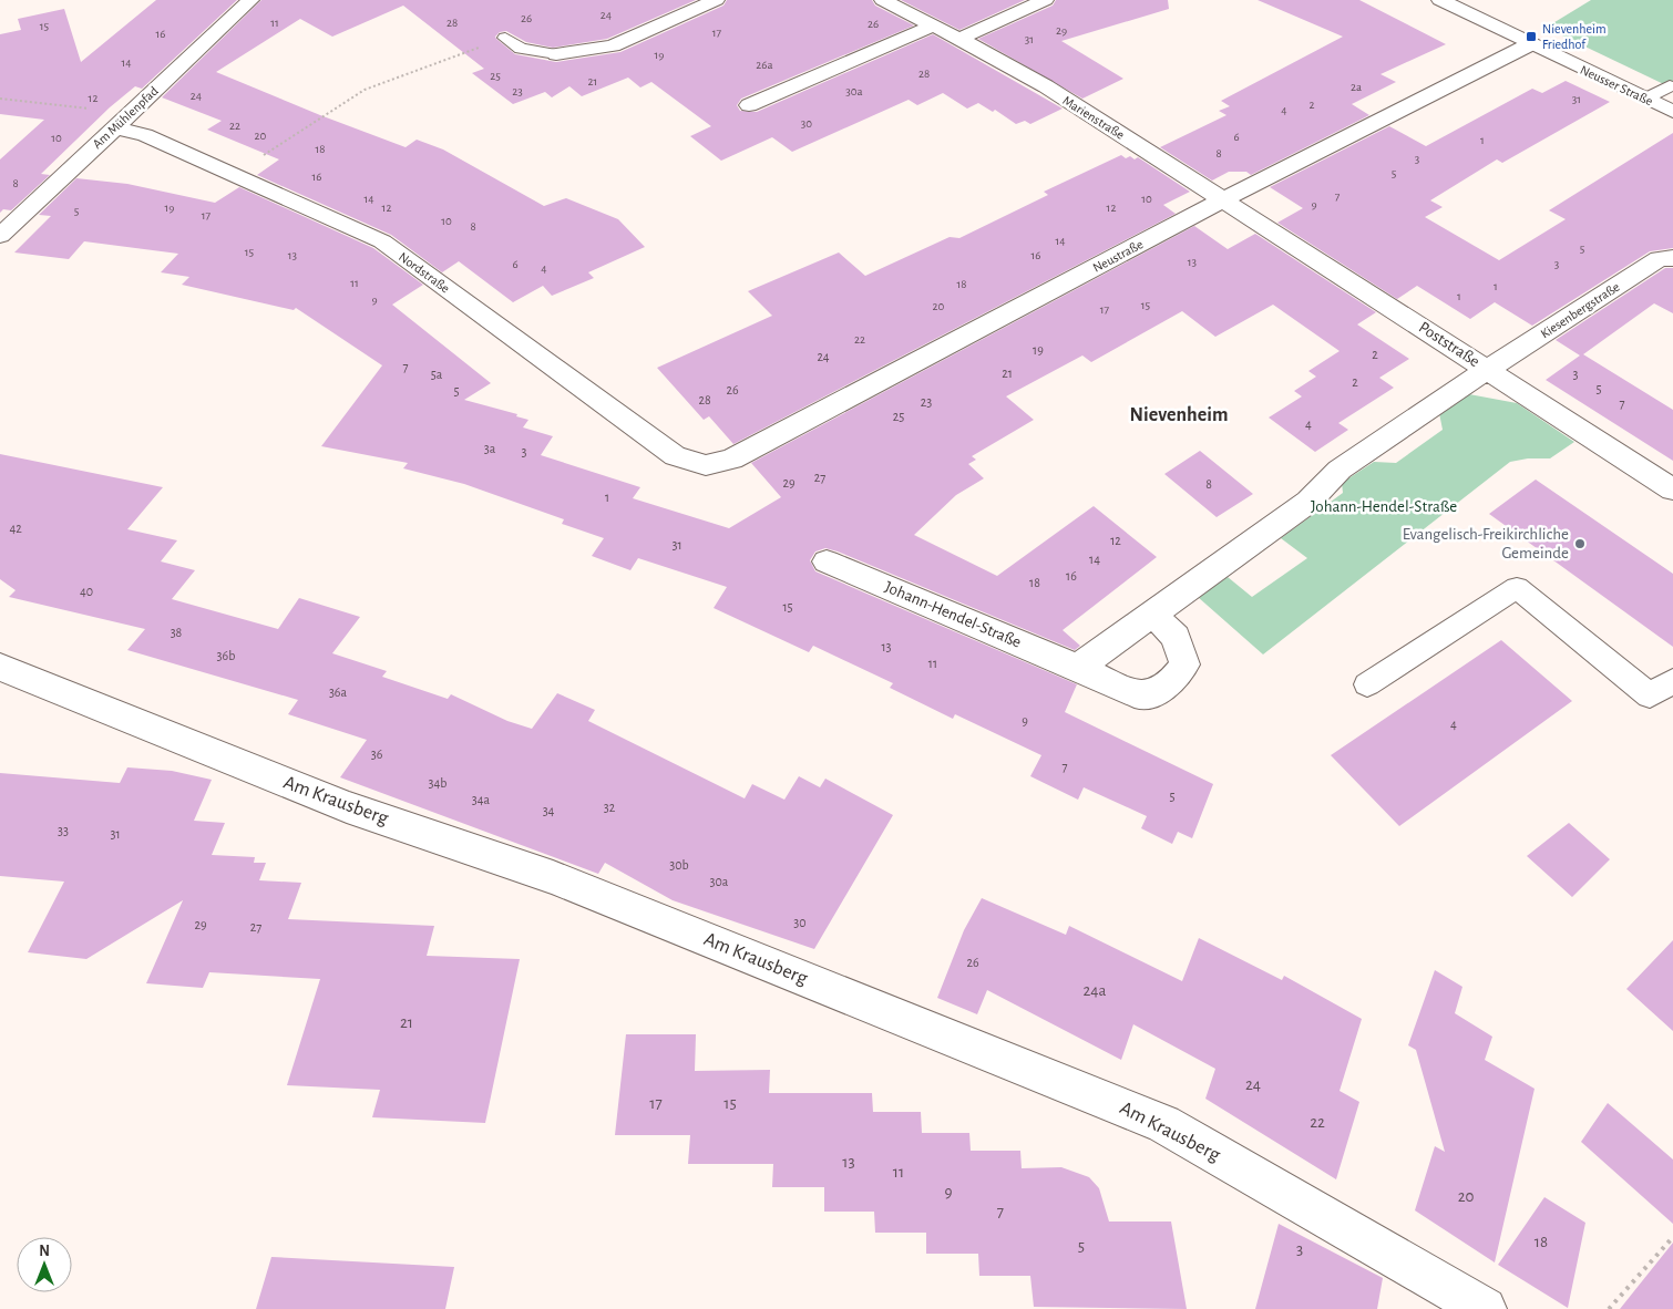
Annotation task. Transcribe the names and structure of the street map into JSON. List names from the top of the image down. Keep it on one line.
{"streets":{"street":["Neusser Straße","Am Mühlenpfad","Marienstraße","Neustraße","Nordstraße","Kiesenbergstraße","Poststraße","Johann-Hendel-Straße","Am Krausberg"]},"crossings":[["Neusser Straße","Neustraße"],["Am Mühlenpfad","Nordstraße"],["Marienstraße","Neustraße"],["Marienstraße","Poststraße"],["Neustraße","Nordstraße"],["Neustraße","Poststraße"],["Kiesenbergstraße","Poststraße"]],"districts":["Nievenheim"],"parks":["Johann-Hendel-Straße"],"places":{"transit":["Nievenheim Friedhof"],"other":["Evangelisch-Freikirchliche Gemeinde"]},"house_numbers":["24","26","11","28","26","15","29","17","16","31","19","14","26a","28","25","21","2a","23","30a","24","12","31","2","4","30","22","20","6","10","1","18","8","3","5","16","8","7","14","10","9","19","12","12","5","17","10","8","14","5","15","13","16","13","6","3","4","11","18","1","1","9","15","20","17","22","19","2","24","7","21","5a","3","2","5","26","5","28","23","7","25","4","3a","3","27","29","8","1","42","12","31","14","16","18","40","15","38","13","36b","11","36a","9","4","36","7","34b","5","34a","32","34","33","31","30b","30a","30","29","27","26","24a","21","24","17","15","22","13","11","9","20","7","18","5","3"],"north":"top"}
